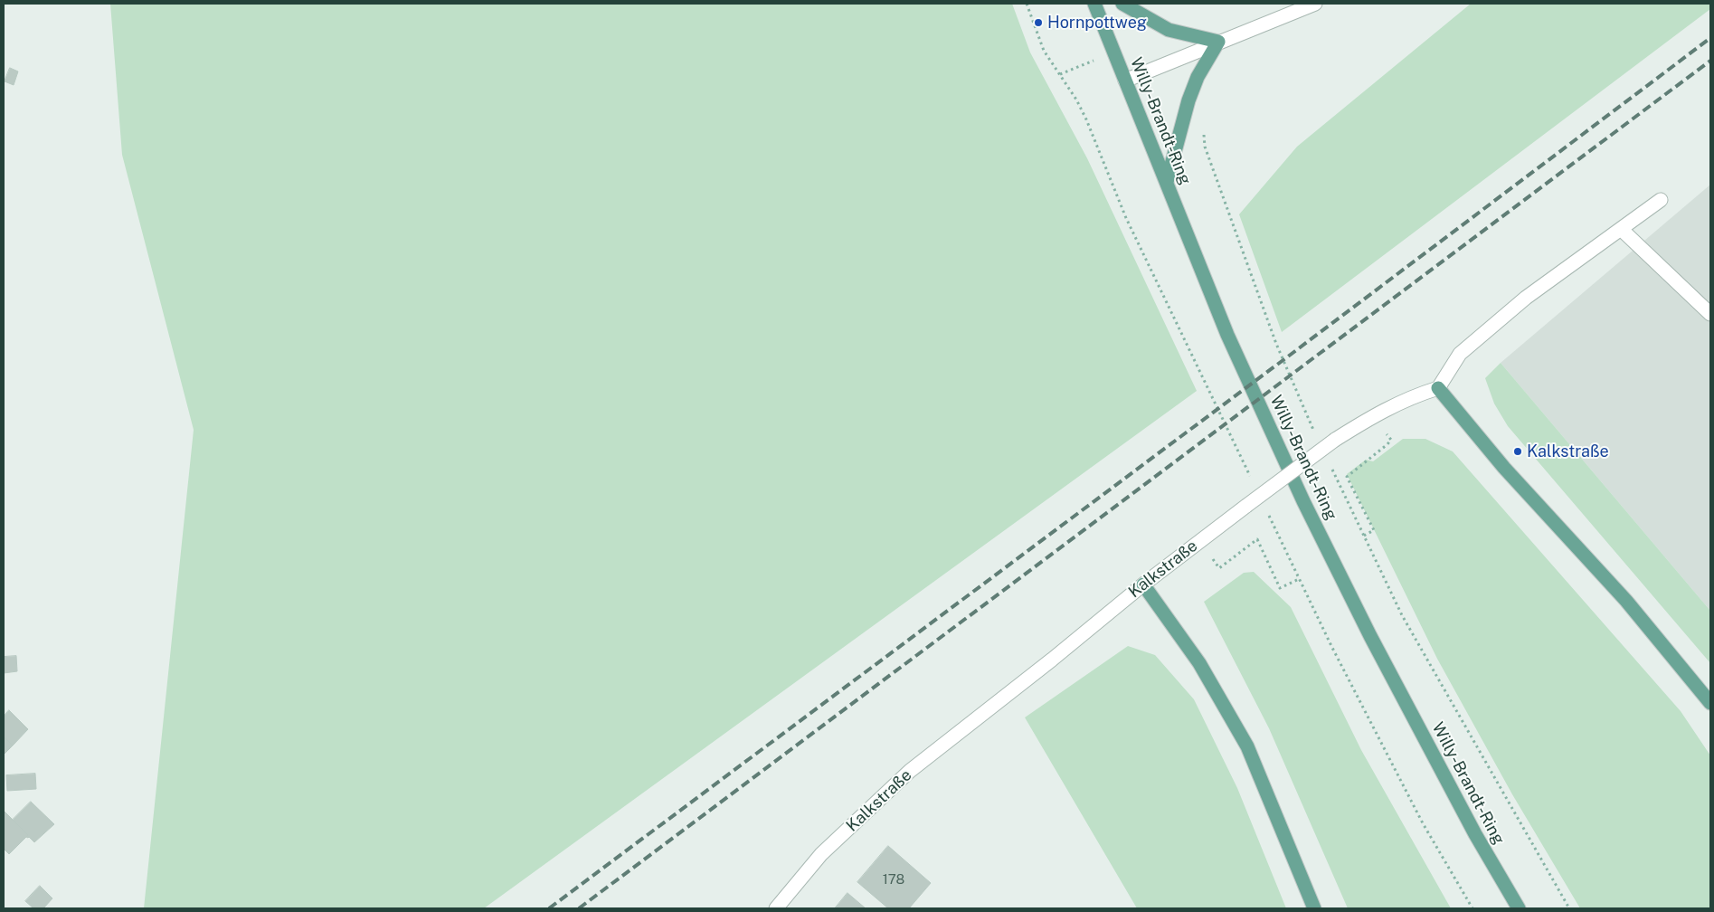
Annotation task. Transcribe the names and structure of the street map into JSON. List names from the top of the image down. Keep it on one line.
{"streets":{"main road":["Willy-Brandt-Ring"],"street":["Kalkstraße"]},"places":["Hornpottweg","Kalkstraße"],"house_numbers":["178"]}
